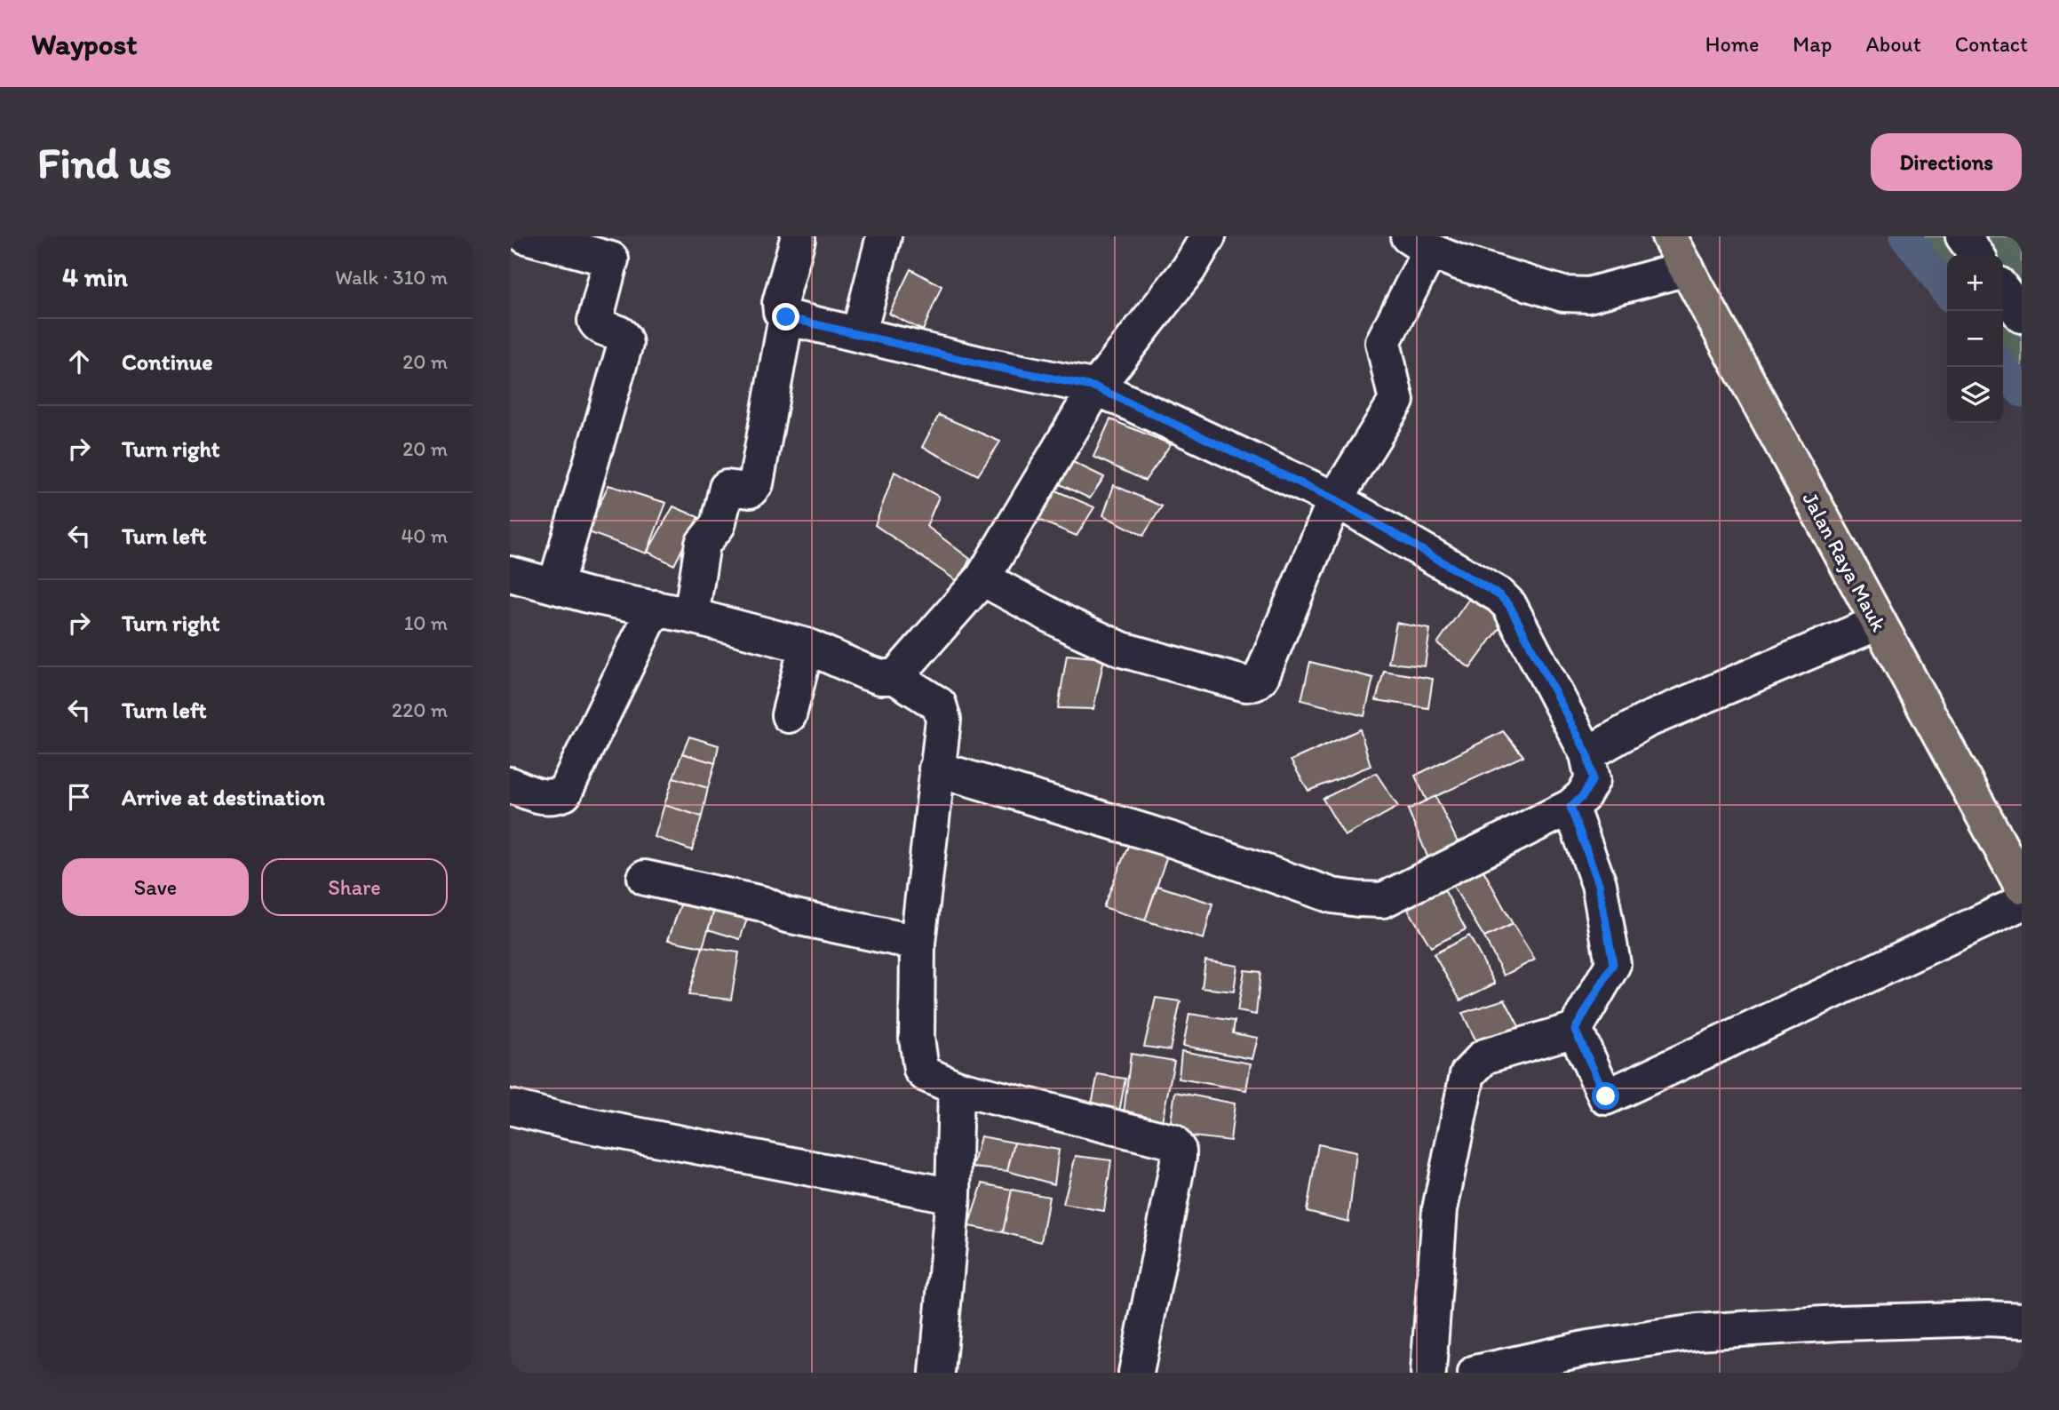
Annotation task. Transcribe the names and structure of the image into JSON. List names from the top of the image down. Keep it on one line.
{"streets":{"main road":["Jalan Raya Mauk"]},"page":{"header":"Waypost","nav":["Home","Map","About","Contact"],"buttons":["Directions",["Save","Share"]],"title":"Find us","heading":["4 min","Walk · 310 m"],"map_buttons":["+","−"],"list":[["Continue","20 m"],["Turn right","20 m"],["Turn left","40 m"],["Turn right","10 m"],["Turn left","220 m"],"Arrive at destination"]}}
